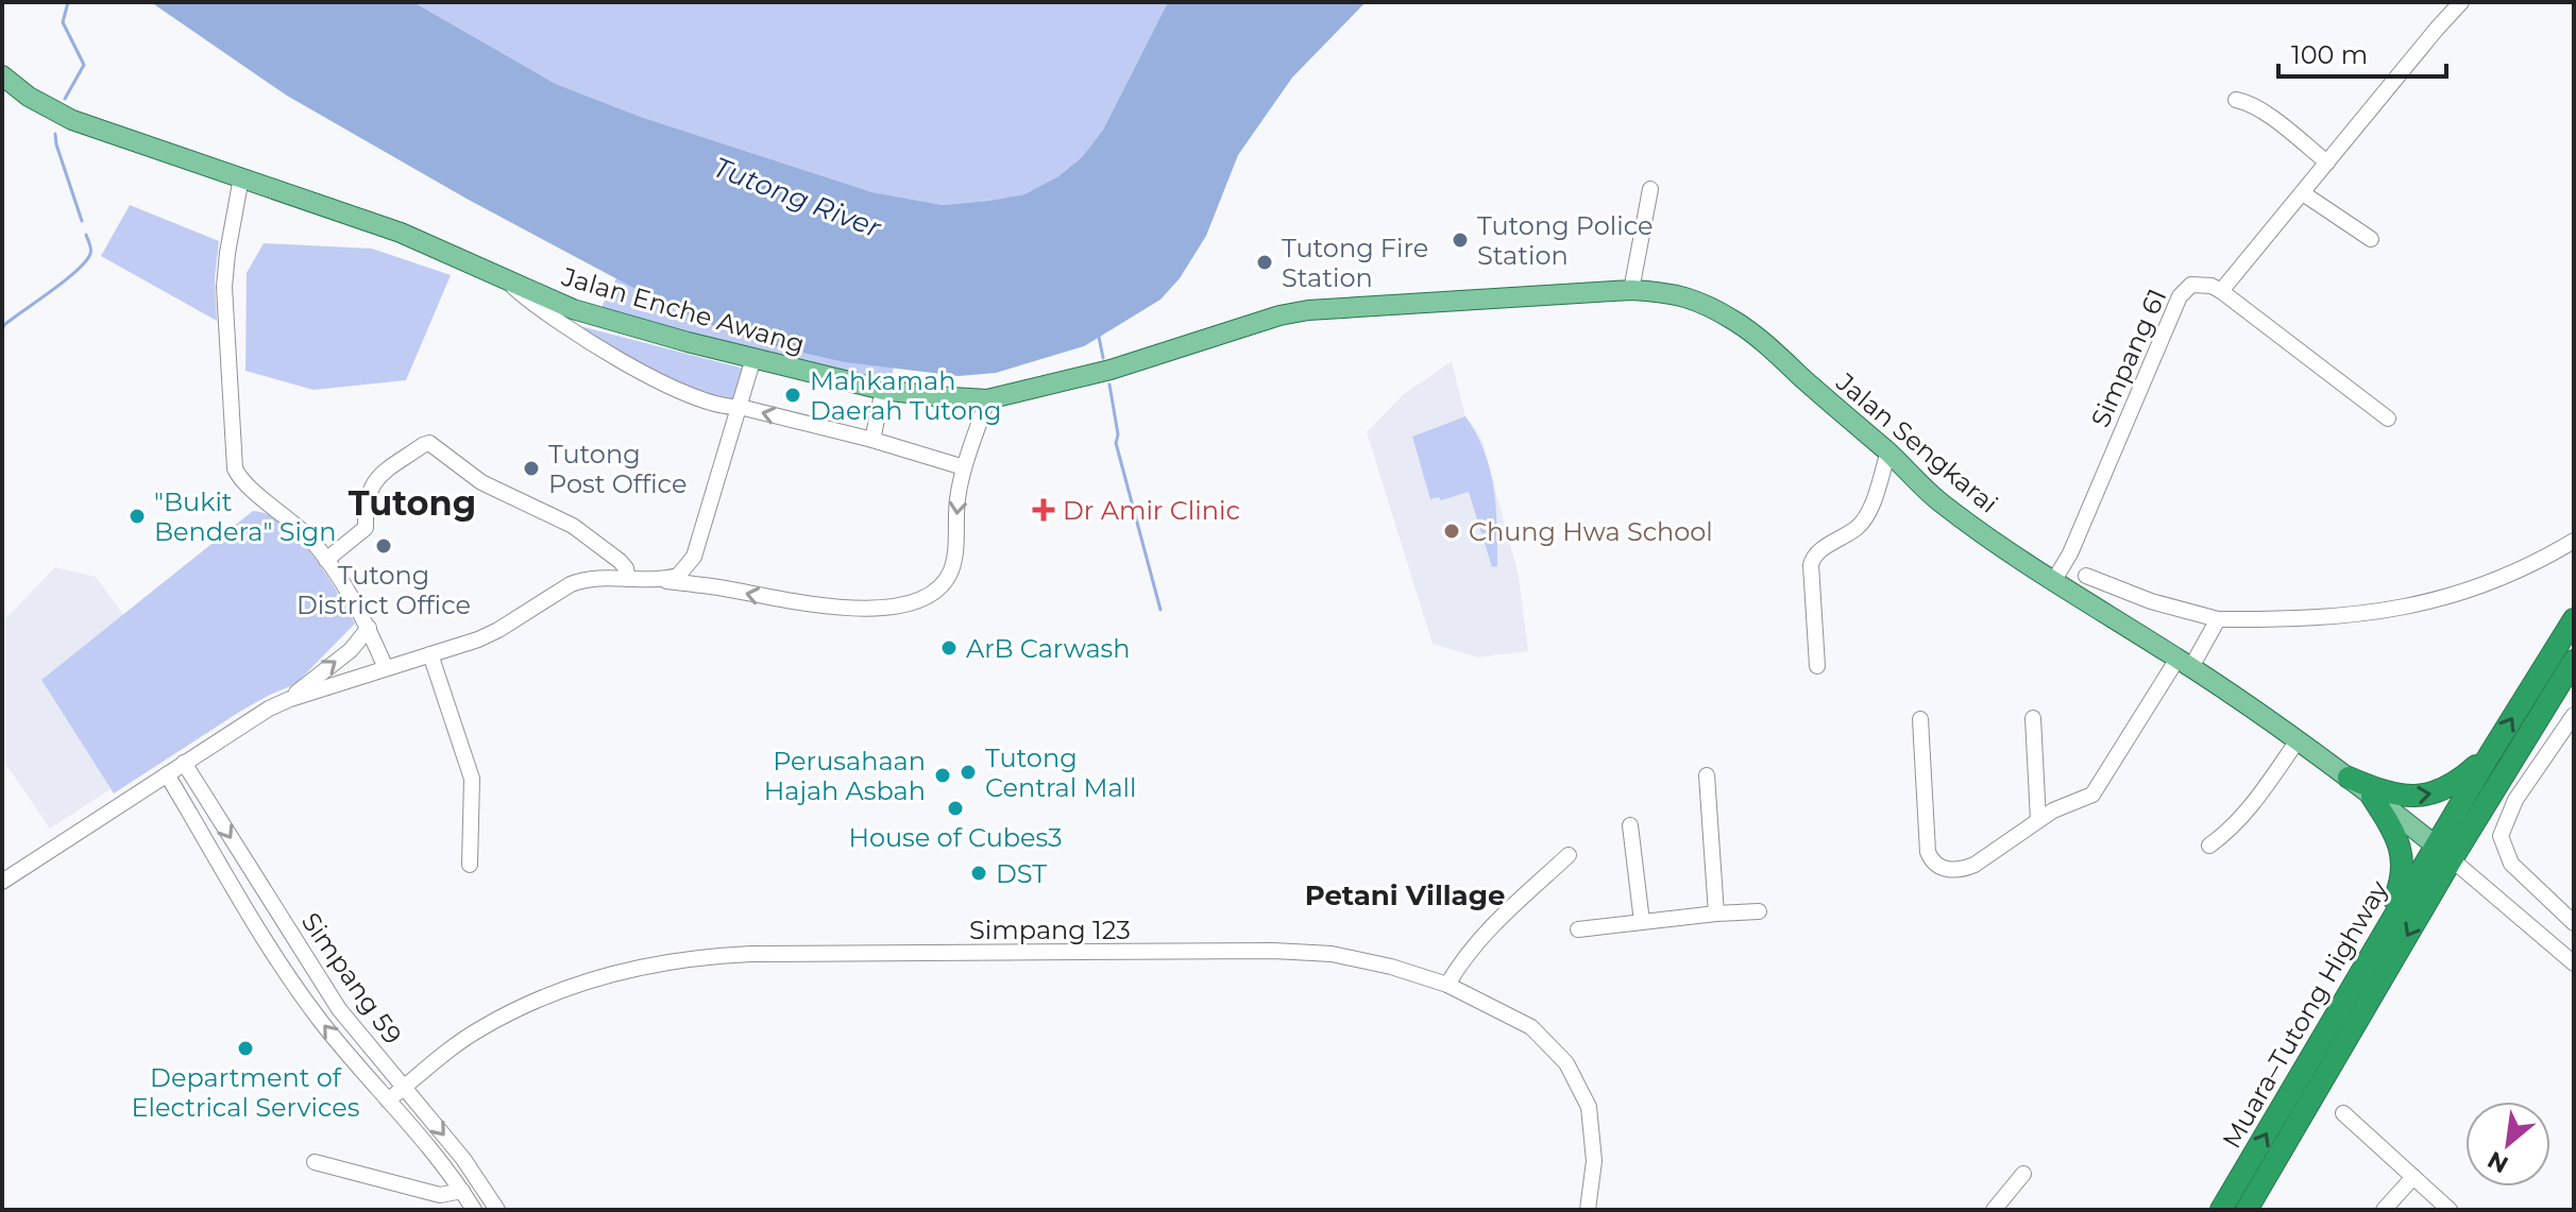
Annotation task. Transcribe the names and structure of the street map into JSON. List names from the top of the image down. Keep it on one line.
{"streets":{"highway":["Muara–Tutong Highway"],"main road":["Jalan Enche Awang","Jalan Sengkarai"],"street":["Simpang 61","Simpang 123","Simpang 59"]},"crossings":[["Jalan Enche Awang","Jalan Sengkarai"],["Simpang 61","Jalan Sengkarai"],["Jalan Sengkarai","Muara–Tutong Highway"],["Simpang 123","Simpang 59"]],"districts":["Tutong","Petani Village"],"water":["Tutong River"],"places":{"other":["Tutong Police Station","Tutong Fire Station","Mahkamah Daerah Tutong","Tutong Post Office","\"Bukit Bendera\" Sign","Chung Hwa School","Tutong District Office","ArB Carwash","Tutong Central Mall","Perusahaan Hajah Asbah","House of Cubes3","DST","Department of Electrical Services"],"health":["Dr Amir Clinic"]},"scale_bar":"100 m","north":"bottom left"}
